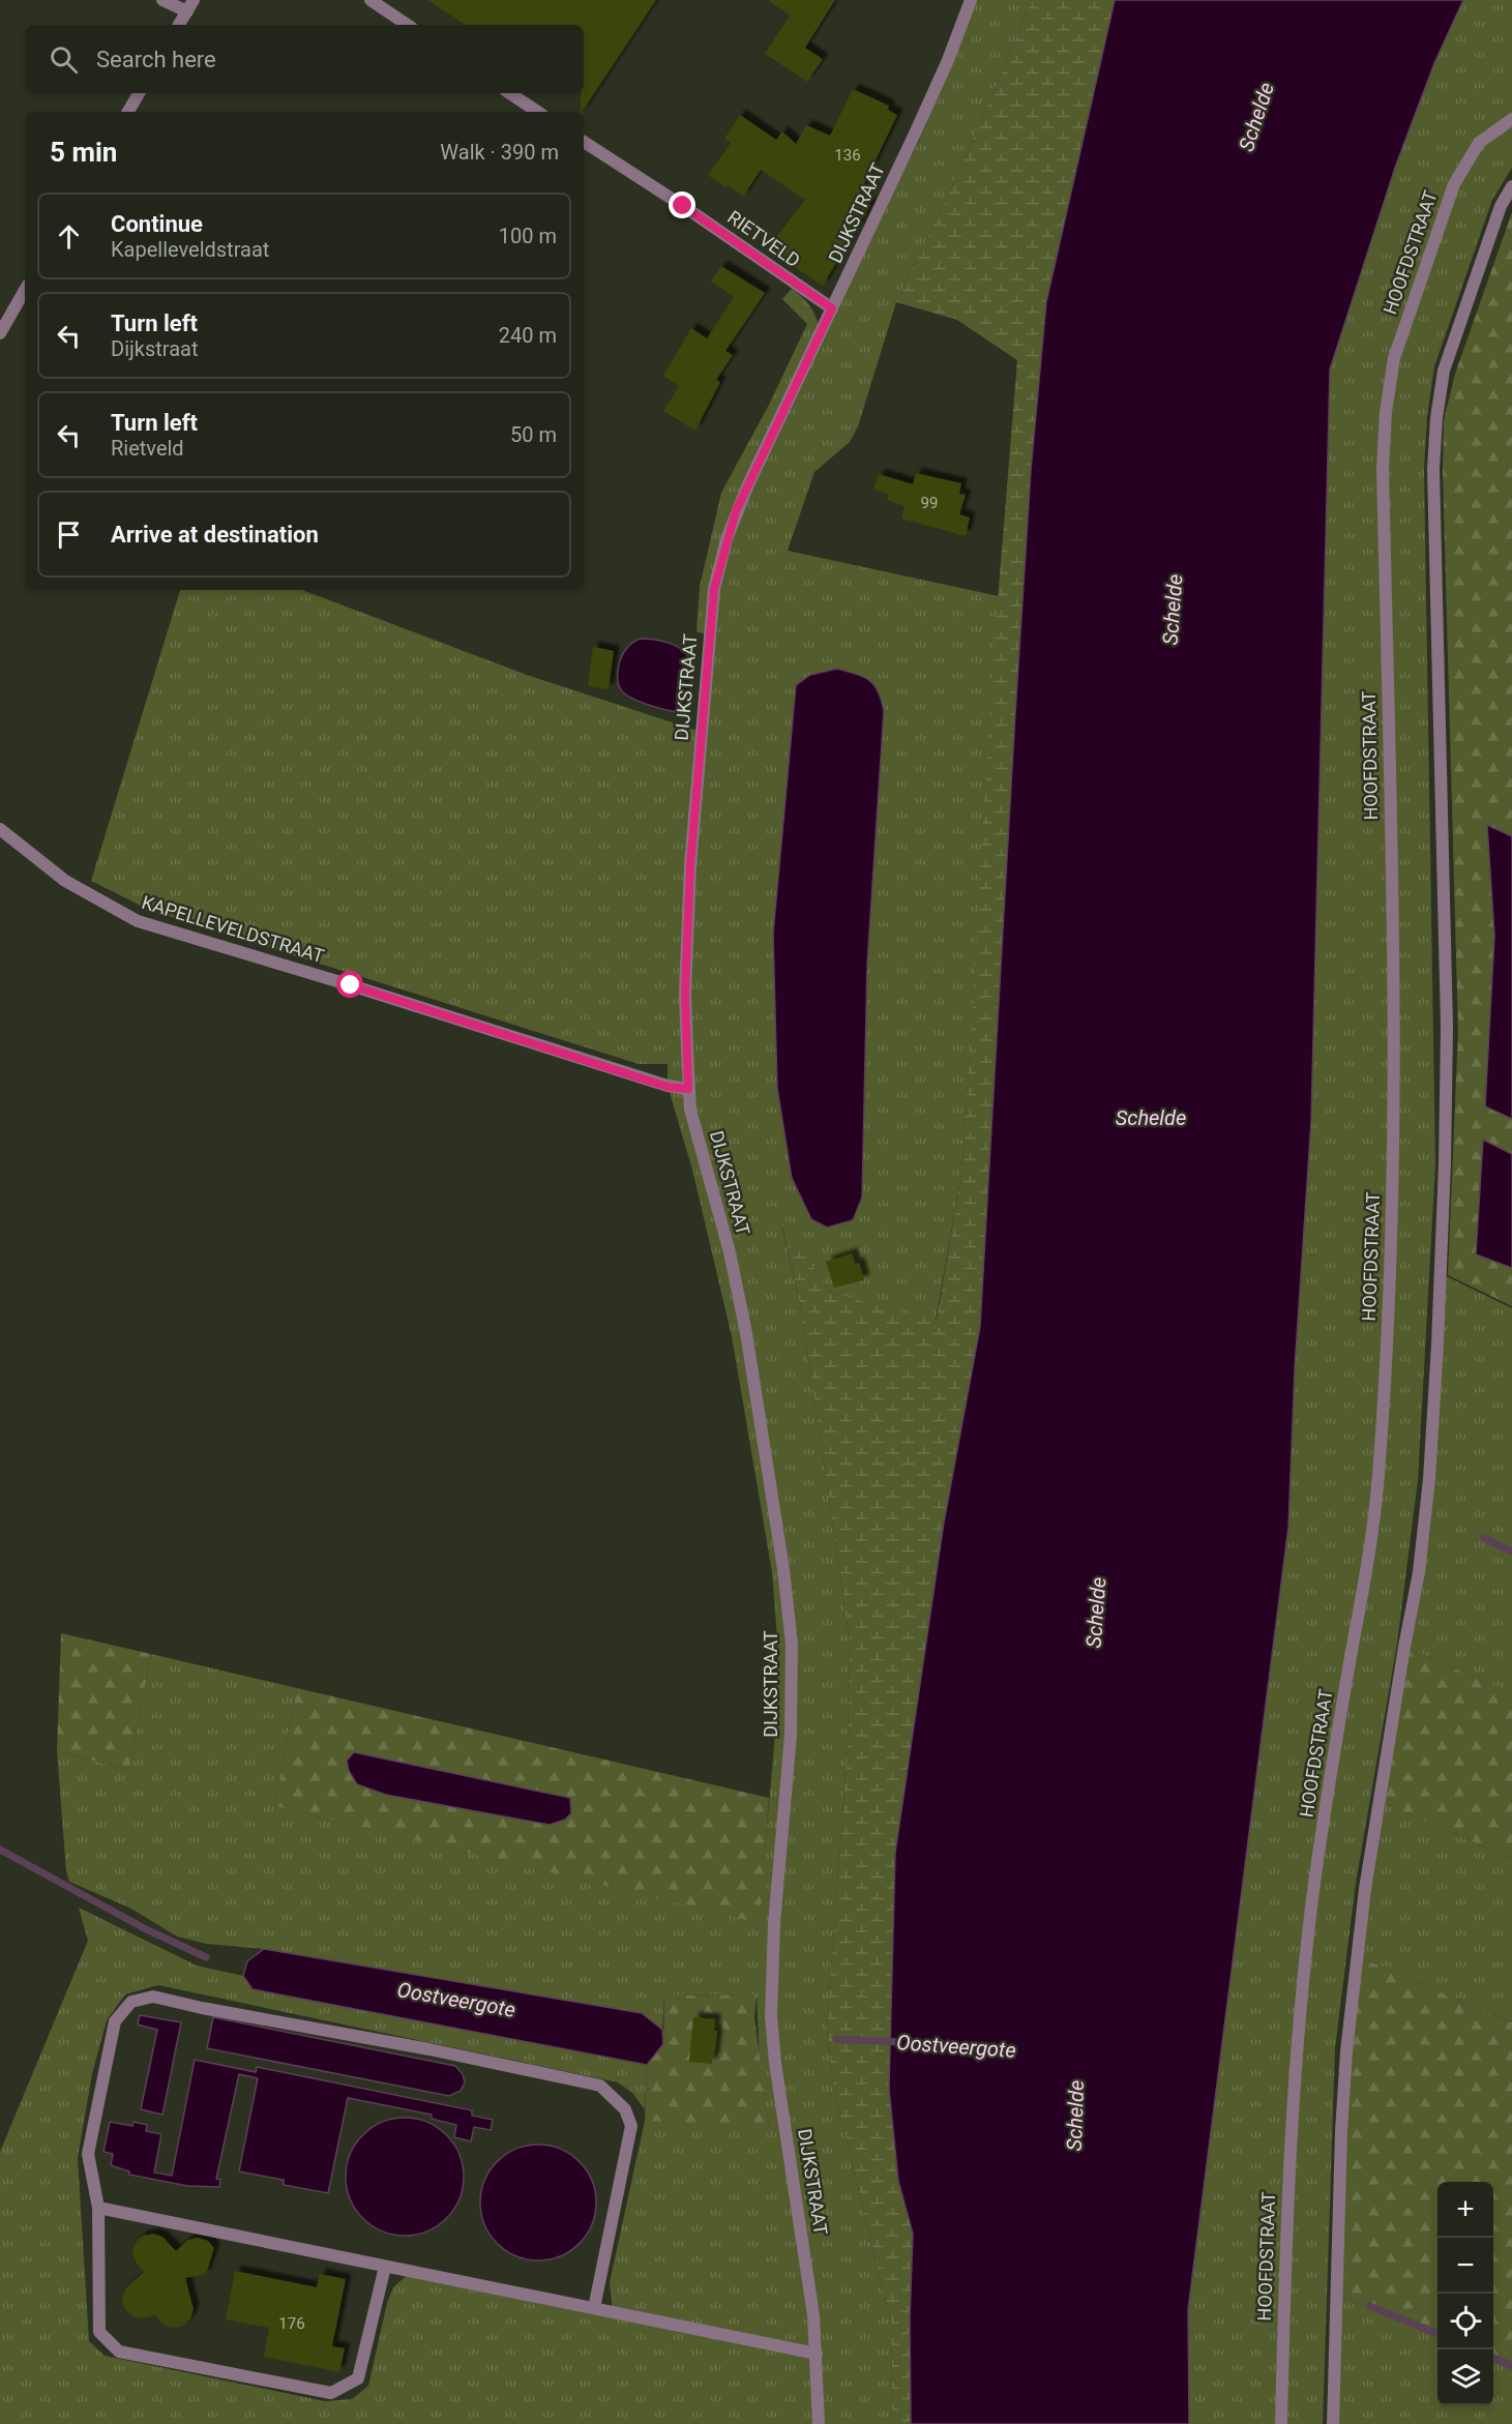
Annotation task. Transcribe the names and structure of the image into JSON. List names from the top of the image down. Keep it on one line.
{"streets":{"street":["DIJKSTRAAT","RIETVELD","HOOFDSTRAAT","KAPELLEVELDSTRAAT"]},"crossings":[["DIJKSTRAAT","RIETVELD"],["DIJKSTRAAT","KAPELLEVELDSTRAAT"]],"water":["Schelde","Oostveergote"],"house_numbers":["136","99","176"],"page":{"search":"Search here","heading":["5 min","Walk · 390 m"],"list":[["Continue","Kapelleveldstraat","100 m"],["Turn left","Dijkstraat","240 m"],["Turn left","Rietveld","50 m"],"Arrive at destination"],"map_buttons":["+","−"]}}
